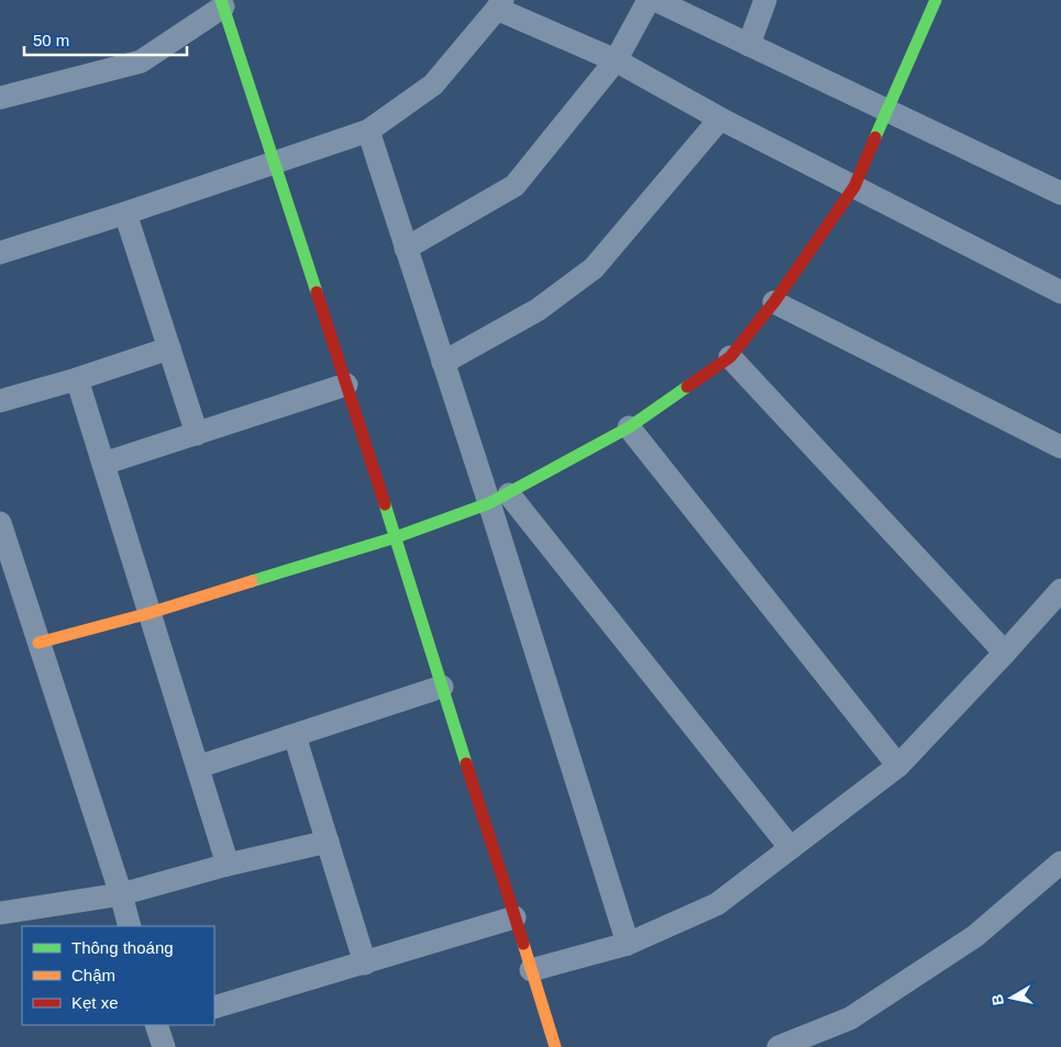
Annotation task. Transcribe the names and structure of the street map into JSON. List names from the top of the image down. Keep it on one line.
{"legend":["Thông thoáng","Chậm","Kẹt xe"],"scale_bar":"50 m","north":"left"}
